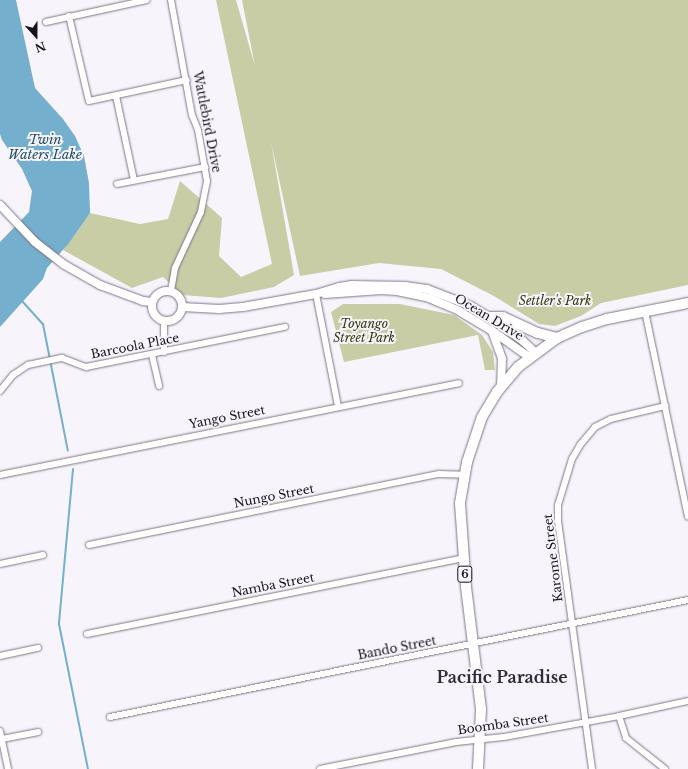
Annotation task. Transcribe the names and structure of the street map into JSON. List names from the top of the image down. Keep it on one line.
{"streets":{"main road":["6"],"street":["Wattlebird Drive","Ocean Drive","Barcoola Place","Yango Street","Nungo Street","Karome Street","Namba Street","Bando Street","Boomba Street"]},"crossings":[["Wattlebird Drive","Ocean Drive"],["Ocean Drive","6"],["Nungo Street","6"],["Karome Street","Bando Street"],["Karome Street","Boomba Street"],["6","Namba Street"],["6","Bando Street"],["6","Boomba Street"]],"districts":["Pacific Paradise"],"water":["Twin Waters Lake"],"parks":["Settler's Park","Toyango Street Park"],"north":"bottom"}
